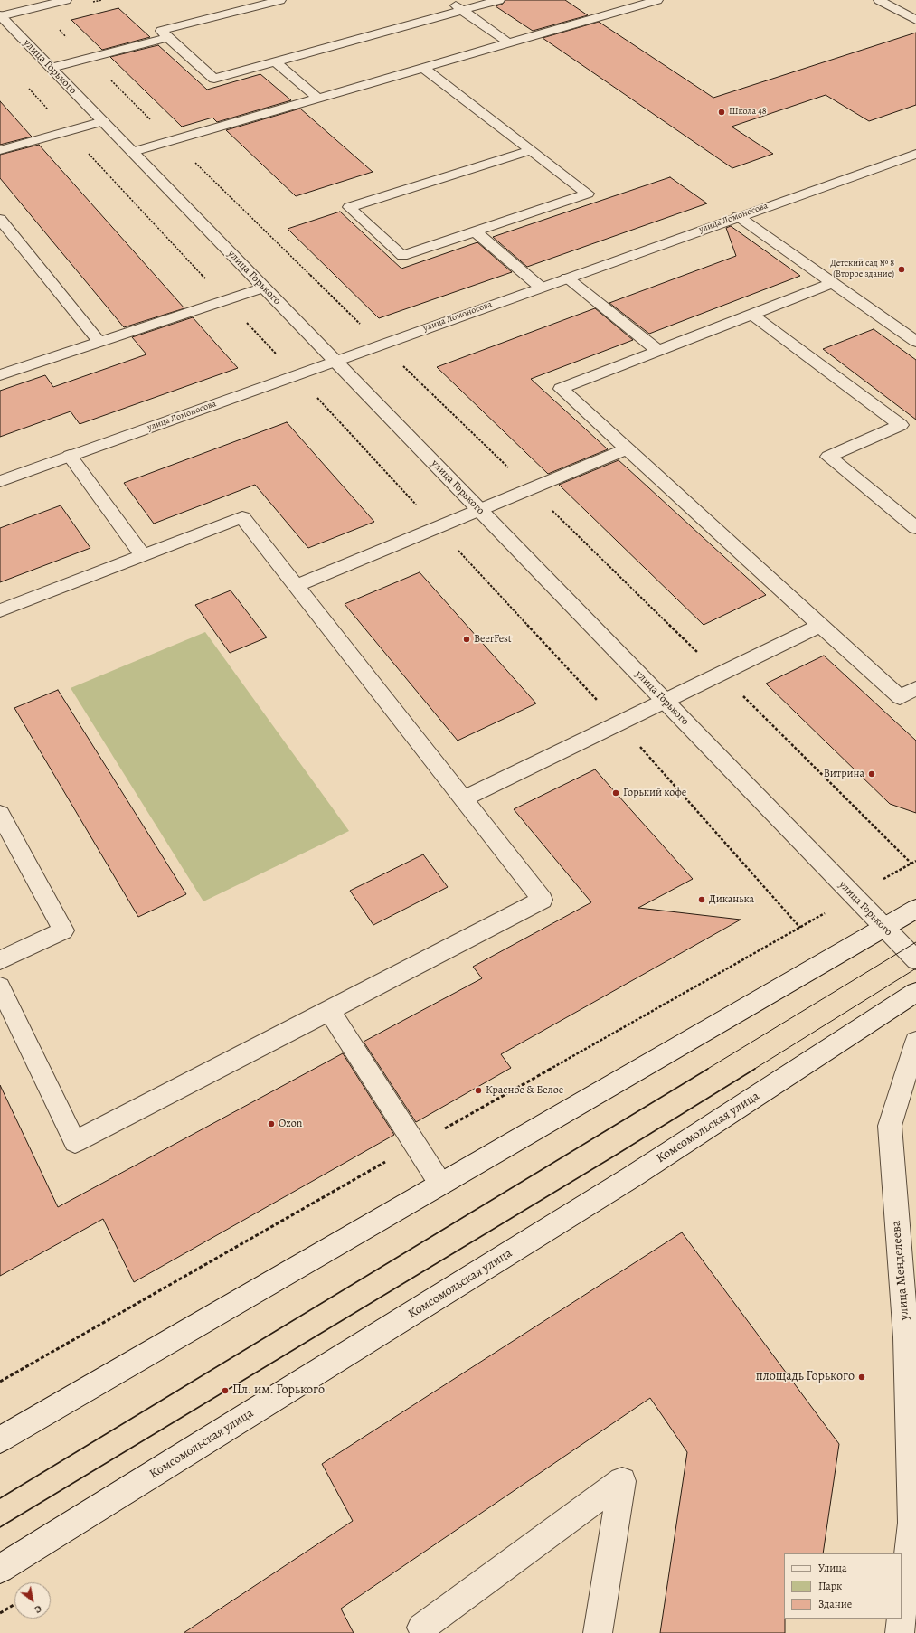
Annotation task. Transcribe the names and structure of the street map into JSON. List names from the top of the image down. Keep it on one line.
{"streets":{"street":["улица Горького","улица Ломоносова","Комсомольская улица","улица Менделеева"]},"crossings":[["улица Горького","улица Ломоносова"]],"places":["Школа 48","Детский сад № 8 (Второе здание)","BeerFest","Витрина","Горький кофе","Диканька","Красное & Белое","Ozon","площадь Горького","Пл. им. Горького"],"legend":["Улица","Парк","Здание"],"north":"bottom right"}
